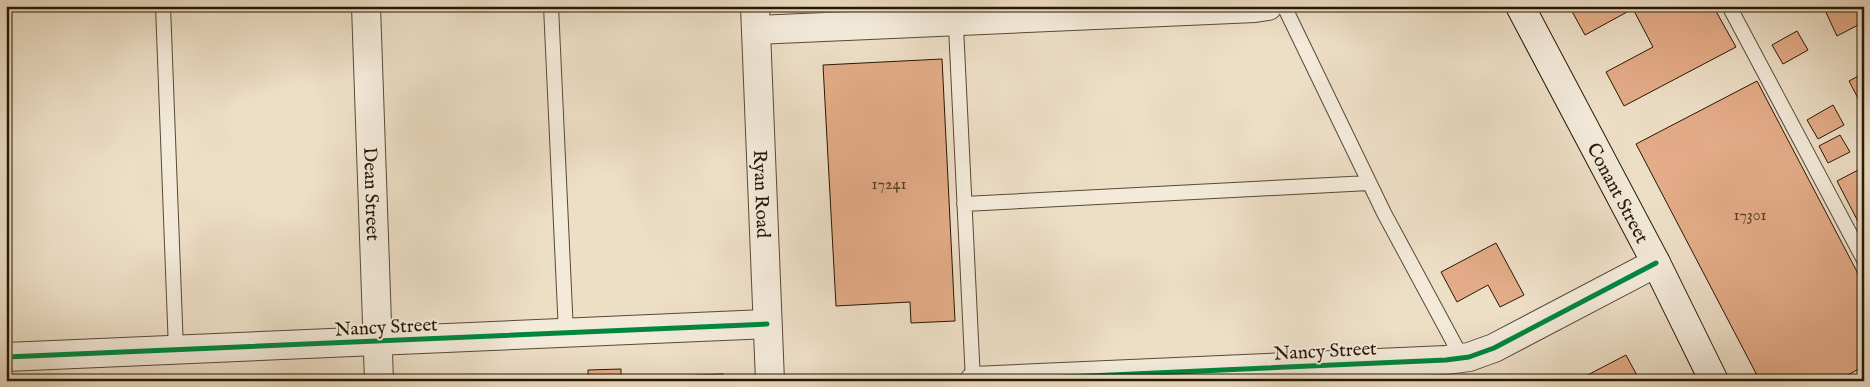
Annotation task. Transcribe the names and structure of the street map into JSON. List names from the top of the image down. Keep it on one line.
{"streets":{"street":["Dean Street","Conant Street","Ryan Road","Nancy Street"]},"crossings":[["Dean Street","Nancy Street"],["Conant Street","Nancy Street"],["Ryan Road","Nancy Street"]],"house_numbers":["17241","17301"]}
